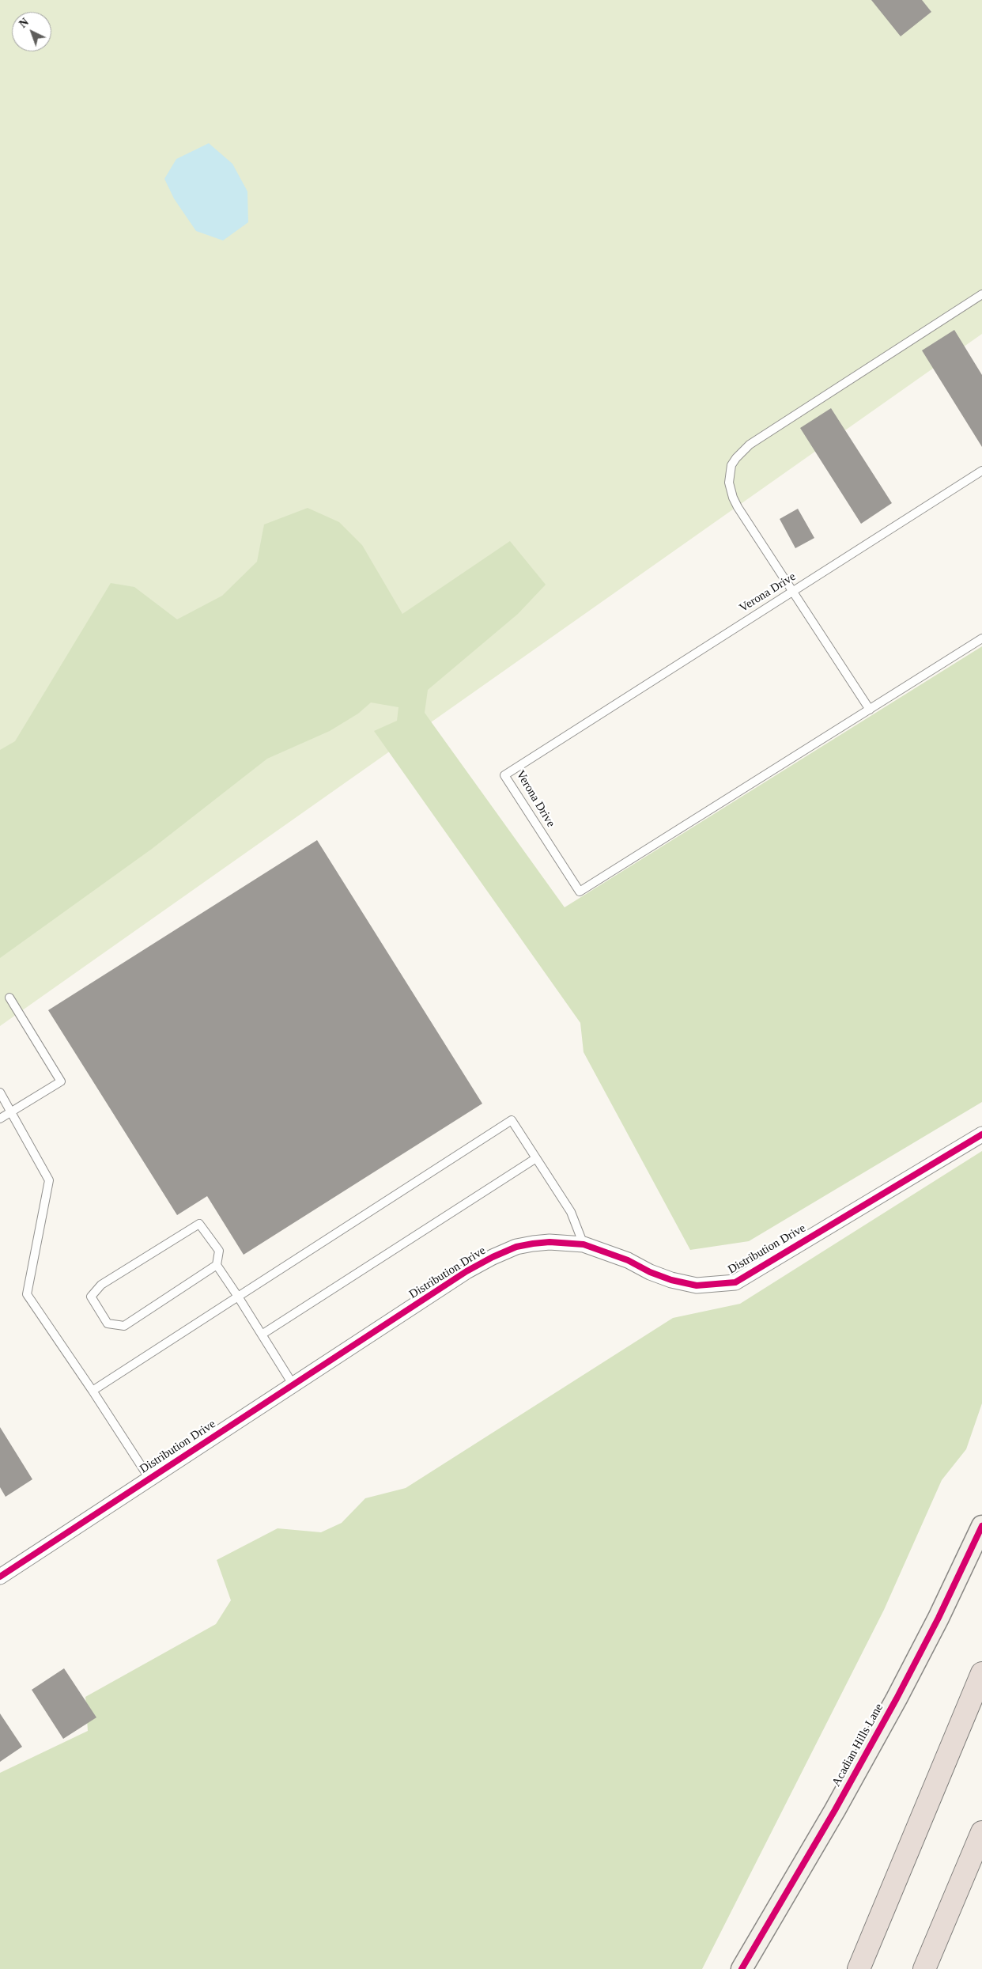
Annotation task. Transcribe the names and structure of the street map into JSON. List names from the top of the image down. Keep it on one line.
{"streets":{"street":["Distribution Drive","Acadian Hills Lane"],"lane":["Verona Drive"]},"north":"top left"}
